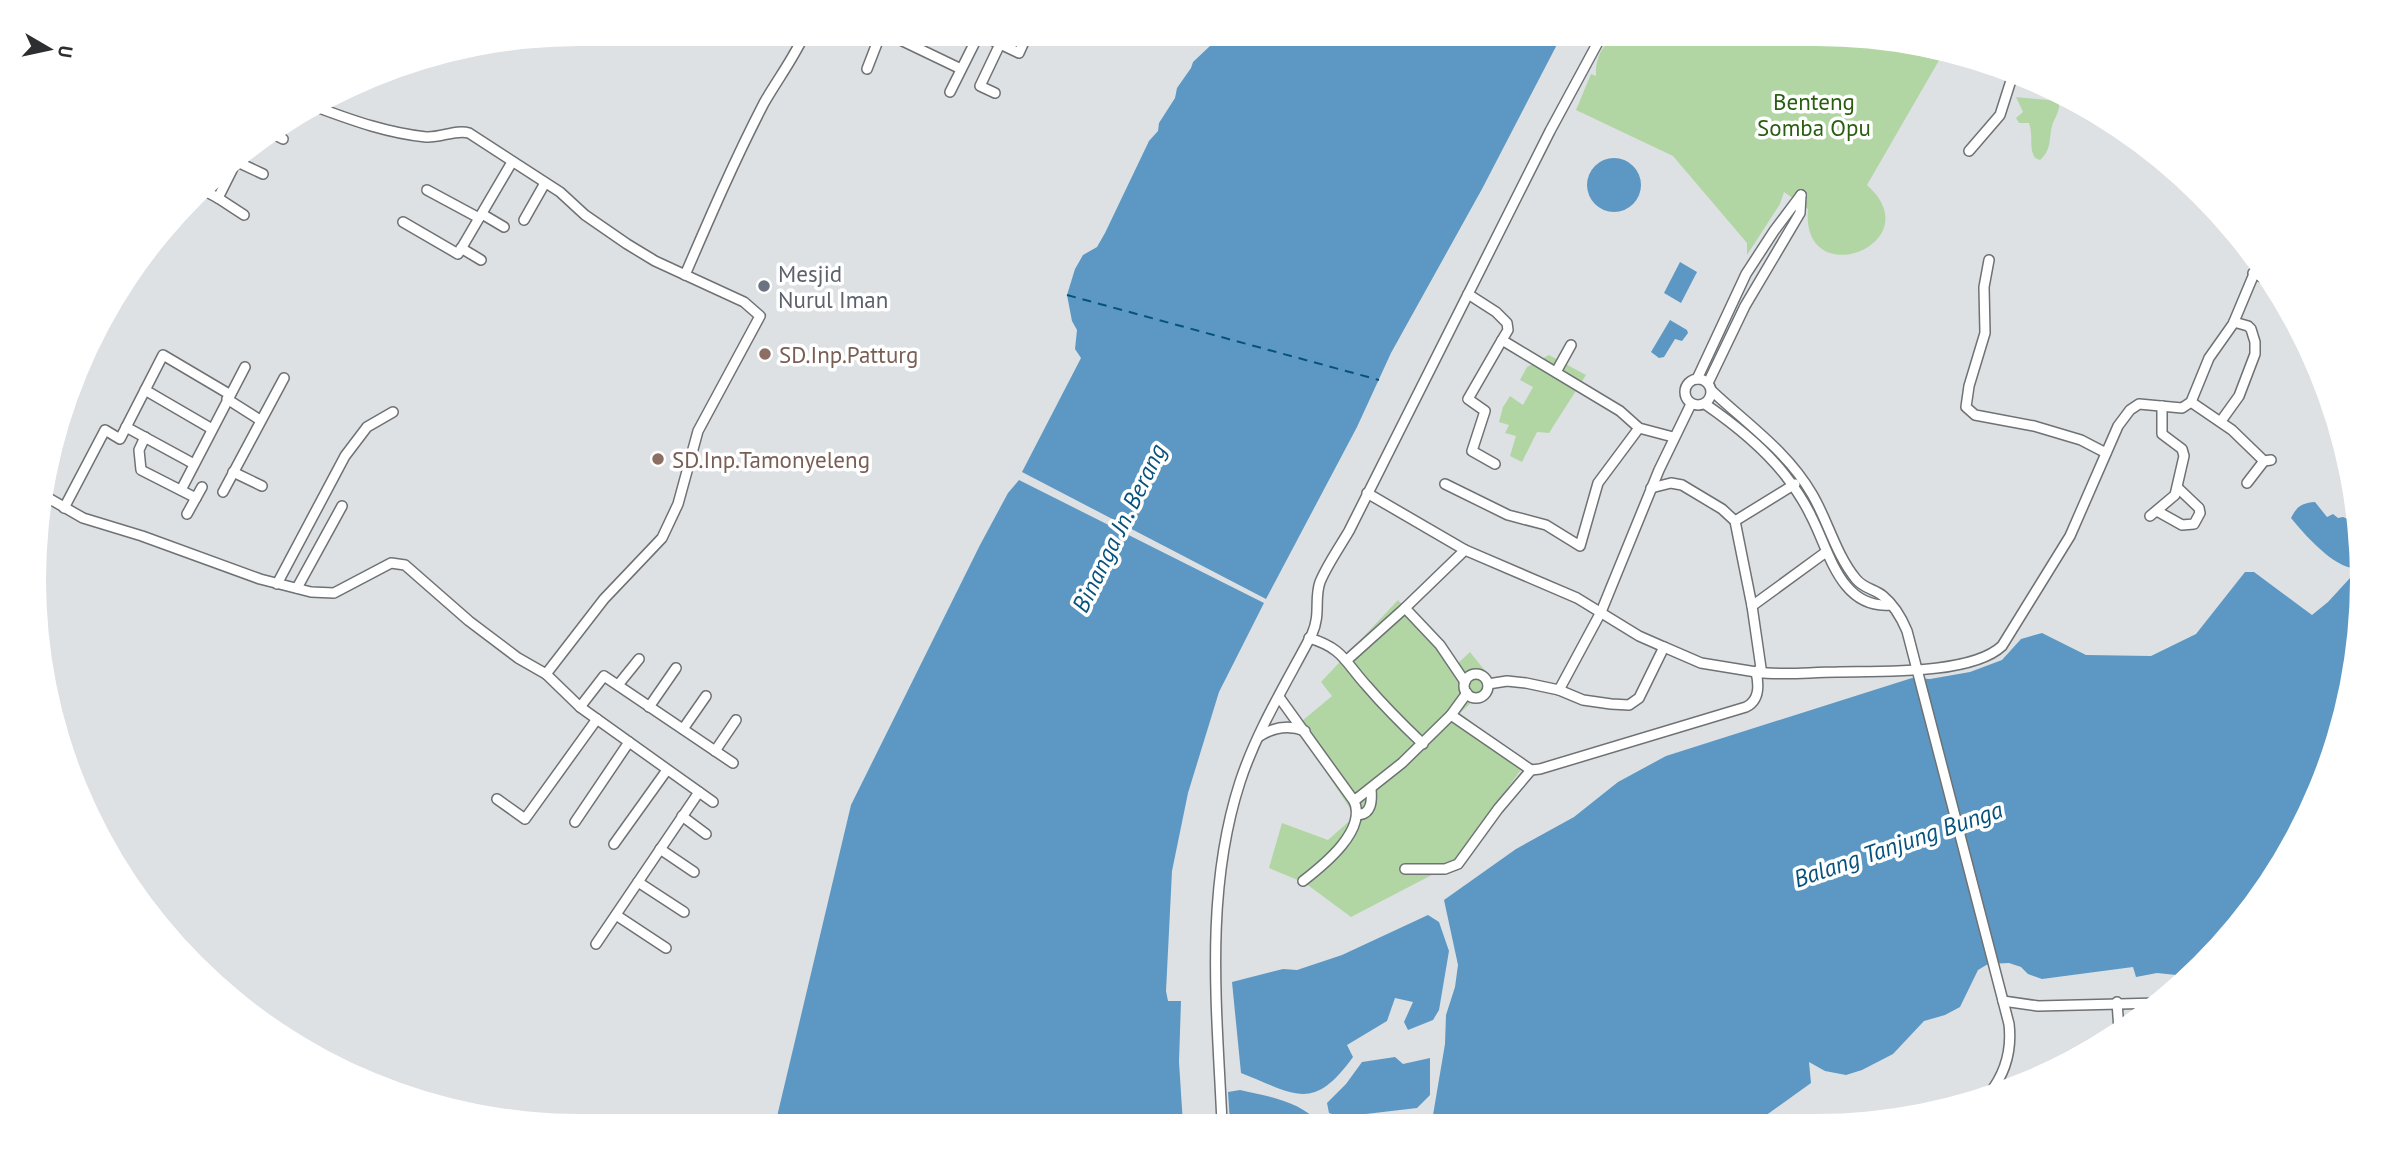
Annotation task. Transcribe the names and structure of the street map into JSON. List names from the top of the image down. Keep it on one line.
{"water":["Binanga Jn. Berang","Balang Tanjung Bunga"],"parks":["Benteng Somba Opu"],"places":["Mesjid Nurul Iman","SD.Inp.Patturg","SD.Inp.Tamonyeleng"],"north":"right"}
